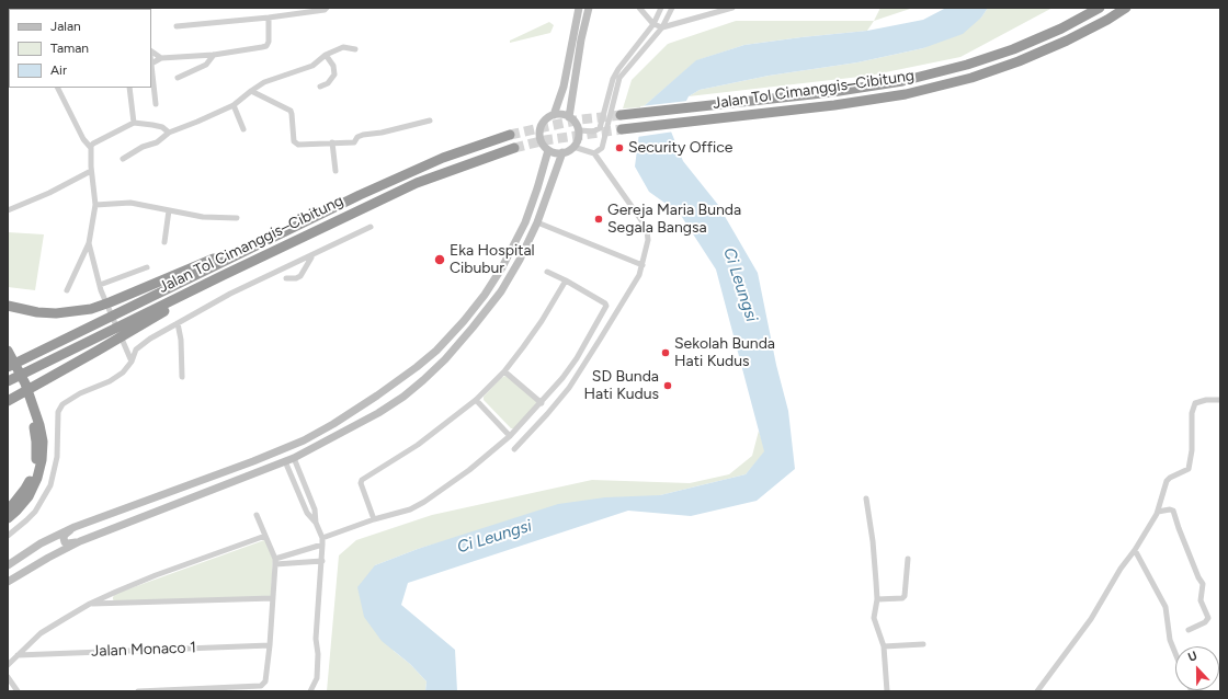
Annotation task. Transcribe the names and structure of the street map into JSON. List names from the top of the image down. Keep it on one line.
{"streets":{"highway":["Jalan Tol Cimanggis–Cibitung"],"street":["Jalan Monaco 1"]},"water":["Ci Leungsi"],"places":["Security Office","Gereja Maria Bunda Segala Bangsa","Eka Hospital Cibubur","Sekolah Bunda Hati Kudus","SD Bunda Hati Kudus"],"legend":["Jalan","Taman","Air"],"north":"top"}
